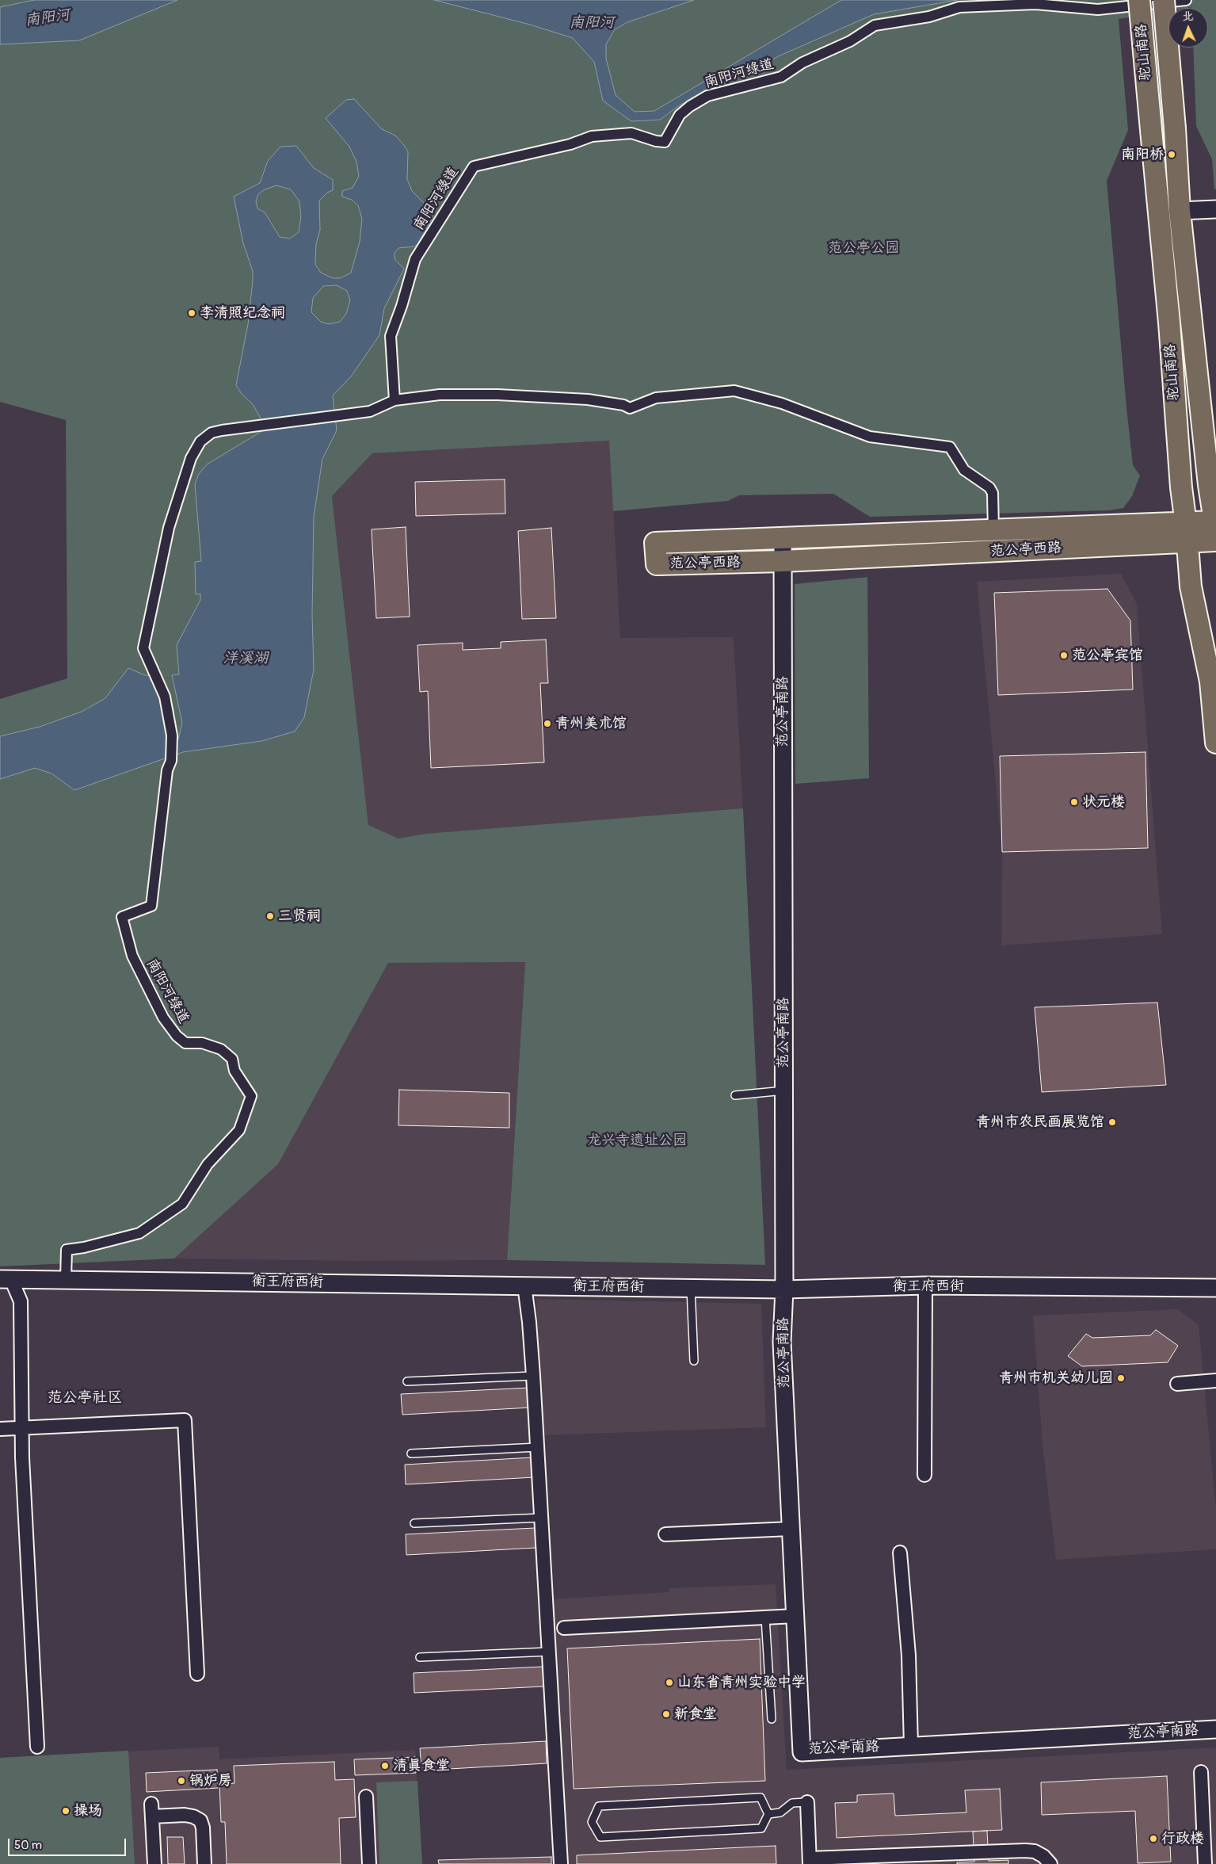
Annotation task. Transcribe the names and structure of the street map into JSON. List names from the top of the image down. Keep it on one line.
{"streets":{"main road":["驼山南路","范公亭西路"],"street":["南阳河绿道","范公亭南路","衡王府西街"]},"crossings":[["驼山南路","范公亭西路"],["南阳河绿道","衡王府西街"],["范公亭西路","范公亭南路"],["范公亭南路","衡王府西街"]],"districts":["范公亭社区"],"water":["南阳河","洋溪湖"],"parks":["范公亭公园","龙兴寺遗址公园"],"places":["南阳桥","李清照纪念祠","范公亭宾馆","青州美术馆","状元楼","三贤祠","青州市农民画展览馆","青州市机关幼儿园","山东省青州实验中学","新食堂","清真食堂","锅炉房","操场","行政楼"],"scale_bar":"50 m","north":"top"}
